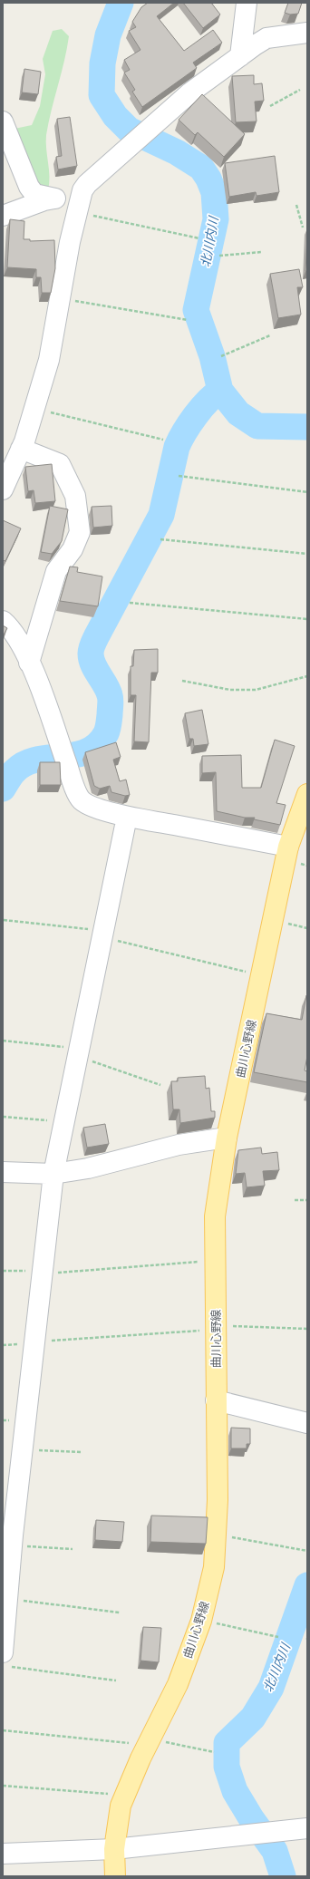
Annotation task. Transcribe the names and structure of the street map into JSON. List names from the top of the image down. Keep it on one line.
{"streets":{"main road":["曲川心野線"]},"water":["北川内川"]}
